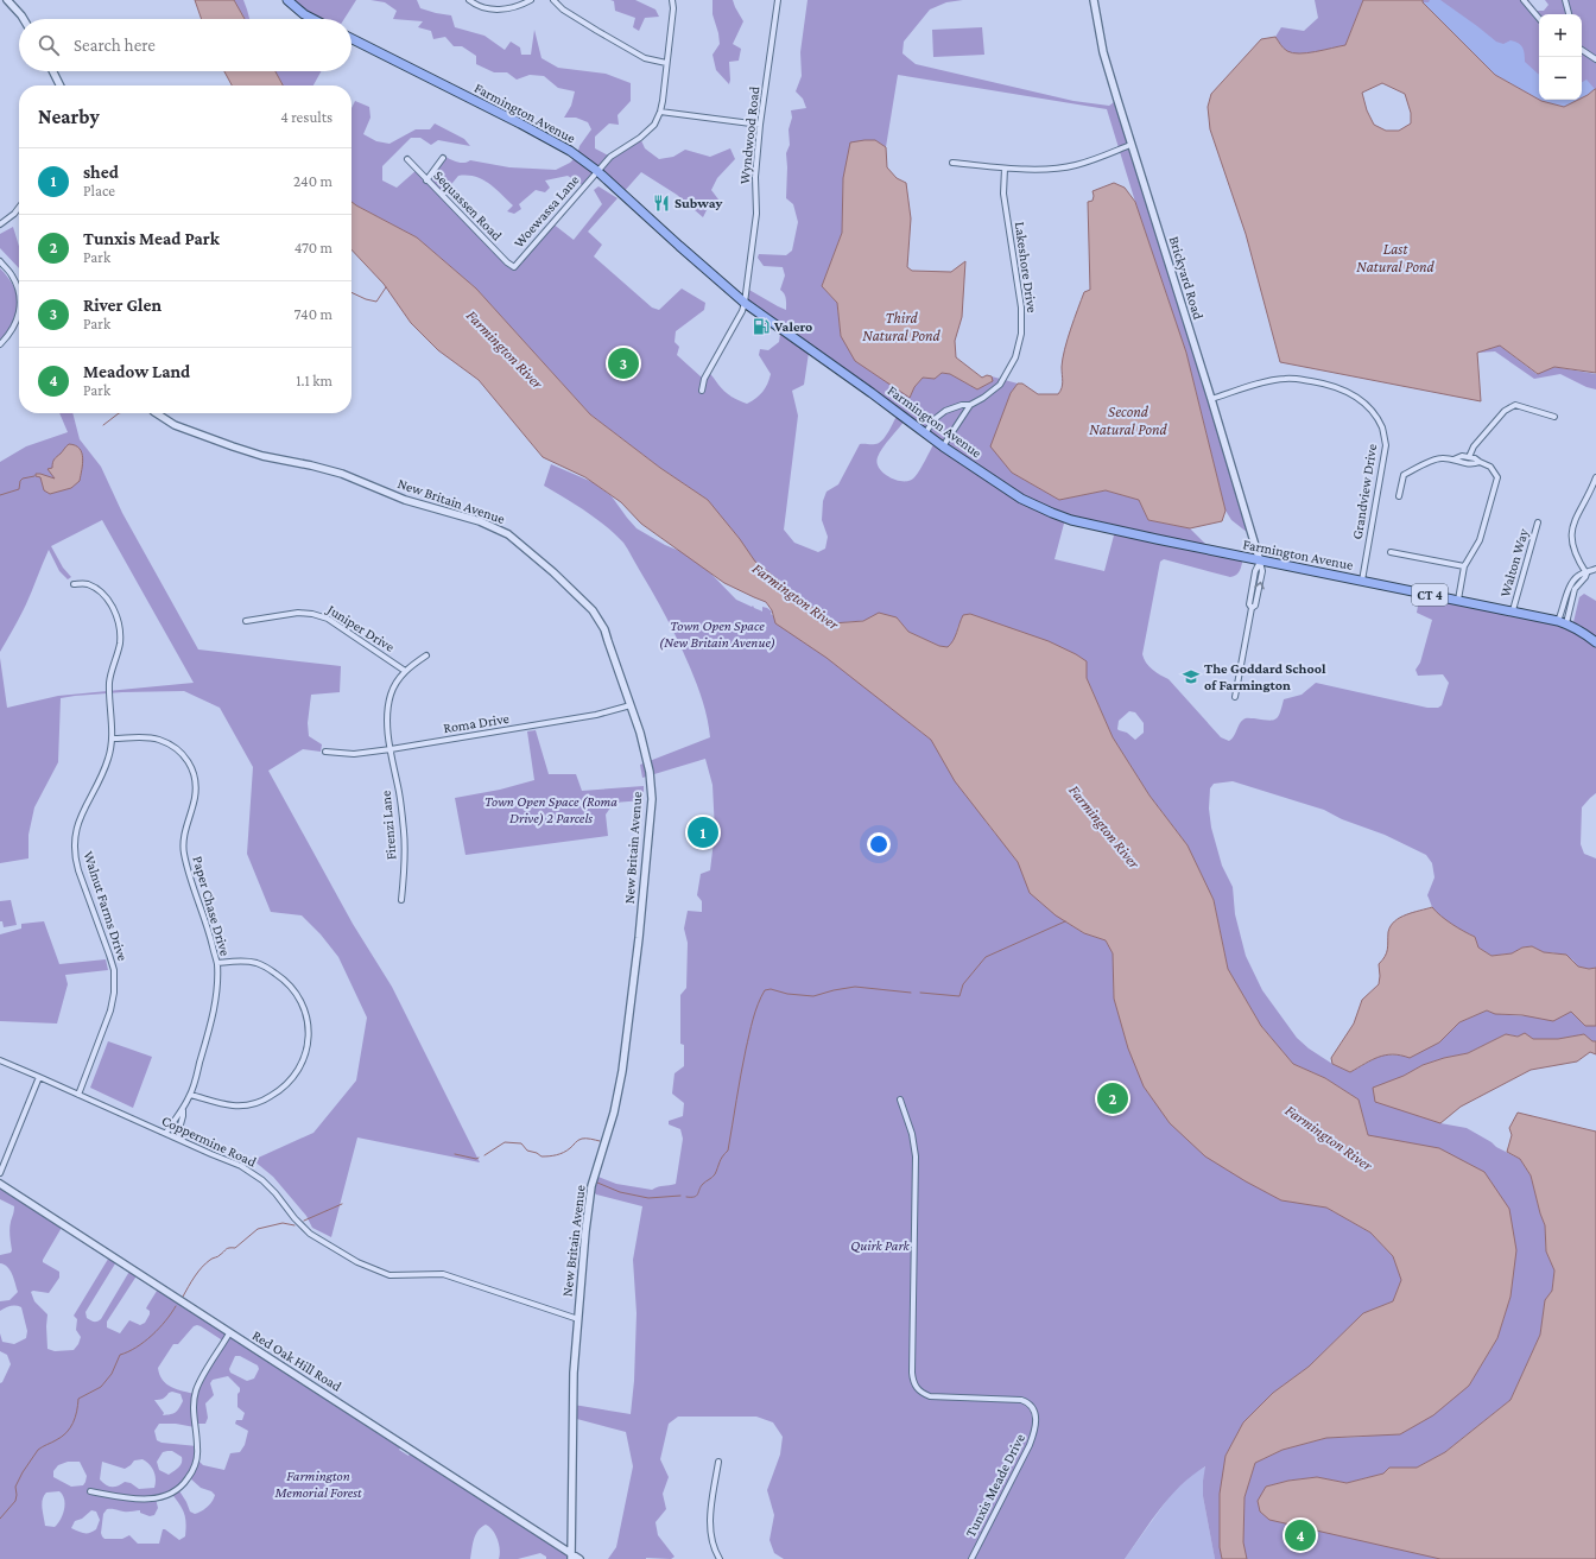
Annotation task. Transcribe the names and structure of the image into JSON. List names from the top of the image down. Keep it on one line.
{"streets":{"main road":["Farmington Avenue","CT 4"],"street":["Wyndwood Road","Sequassen Road","Woewassa Lane","Lakeshore Drive","Brickyard Road","Grandview Drive","New Britain Avenue","Walton Way","Juniper Drive","Roma Drive","Firenzi Lane","Walnut Farms Drive","Paper Chase Drive","Coppermine Road","Red Oak Hill Road","Tunxis Meade Drive"]},"crossings":[["Farmington Avenue","Wyndwood Road"],["Farmington Avenue","Woewassa Lane"],["Farmington Avenue","Lakeshore Drive"],["Farmington Avenue","Brickyard Road"],["Farmington Avenue","Grandview Drive"],["Farmington Avenue","Walton Way"],["Sequassen Road","Woewassa Lane"],["Brickyard Road","Grandview Drive"],["New Britain Avenue","Roma Drive"],["New Britain Avenue","Coppermine Road"],["New Britain Avenue","Red Oak Hill Road"],["Juniper Drive","Firenzi Lane"],["Roma Drive","Firenzi Lane"],["Walnut Farms Drive","Paper Chase Drive"],["Walnut Farms Drive","Coppermine Road"],["Paper Chase Drive","Coppermine Road"]],"water":["Last Natural Pond","Third Natural Pond","Farmington River","Second Natural Pond"],"parks":["Town Open Space (New Britain Avenue)","Town Open Space (Roma Drive) 2 Parcels","Quirk Park","Farmington Memorial Forest"],"places":{"restaurant":["Subway"],"fuel station":["Valero"],"school or university":["The Goddard School of Farmington"]},"page":{"map_buttons":["+","−"],"search":"Search here","heading":["Nearby","4 results"],"list":[{"mark":"1","name":"shed","note":"Place","value":"240 m"},{"mark":"2","name":"Tunxis Mead Park","note":"Park","value":"470 m"},{"mark":"3","name":"River Glen","note":"Park","value":"740 m"},{"mark":"4","name":"Meadow Land","note":"Park","value":"1.1 km"}],"pins":["3","1","2","4"]}}
